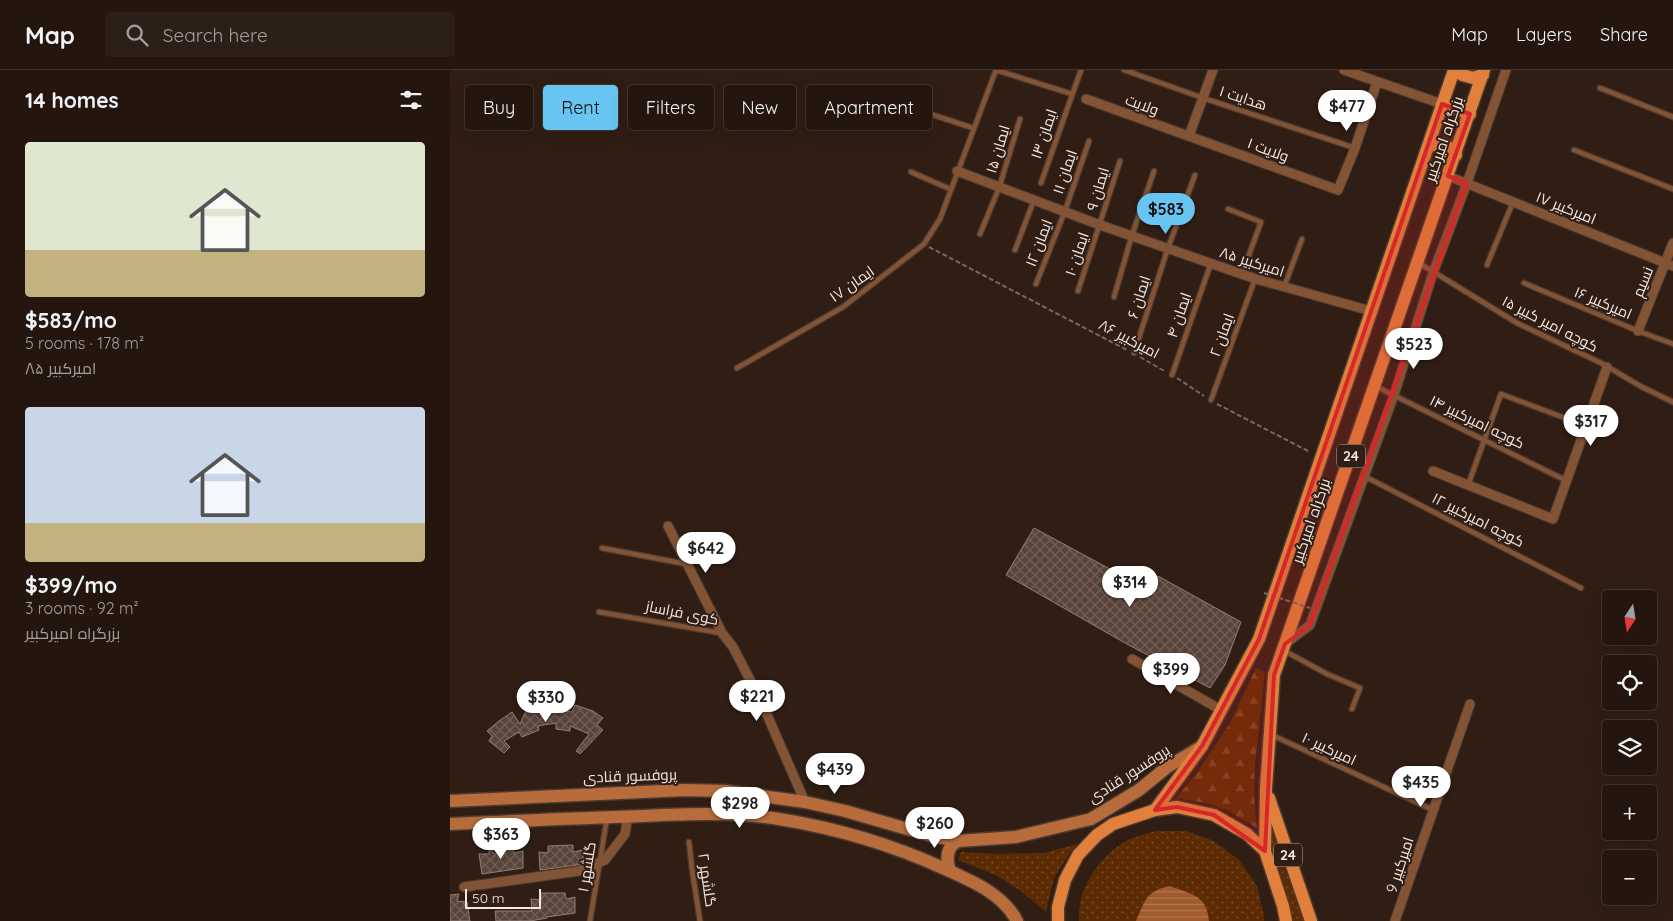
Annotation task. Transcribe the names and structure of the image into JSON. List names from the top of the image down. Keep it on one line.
{"streets":{"main road":["بزرگراه امیرکبیر","24","پروفسور قنادی"],"street":["ولایت","ولایت ۱","امیرکبیر ۱۷","امیرکبیر ۸۵","نسیم","کوی فراساز","امیرکبیر 9"],"lane":["هدایت ۱","ایمان ۱۳","ایمان ۱۵","ایمان ۱۱","ایمان ۹","ایمان ۱۲","ایمان ۱۰","ایمان ۱۷","ایمان ۶","امیرکبیر ۱۶","ایمان ۴","کوچه امیر کبیر ۱۵","ایمان ۲","کوچه امیرکبیر ۱۴","کوچه امیرکبیر ۱۲","امیرکبیر ۱۰","گلشهر ۱","گلشهر ۲"],"path":["امیرکبیر ۸۶"]},"crossings":[["هدایت ۱","ولایت ۱"],["ولایت","ولایت ۱"],["بزرگراه امیرکبیر","امیرکبیر ۱۷"],["بزرگراه امیرکبیر","امیرکبیر ۸۵"],["بزرگراه امیرکبیر","کوچه امیر کبیر ۱۵"],["بزرگراه امیرکبیر","امیرکبیر ۸۶"],["بزرگراه امیرکبیر","کوچه امیرکبیر ۱۴"],["بزرگراه امیرکبیر","24"],["بزرگراه امیرکبیر","امیرکبیر ۱۰"],["بزرگراه امیرکبیر","پروفسور قنادی"],["ایمان ۱۵","امیرکبیر ۸۵"],["ایمان ۱۱","ایمان ۱۲"],["ایمان ۱۱","امیرکبیر ۸۵"],["ایمان ۹","ایمان ۱۰"],["ایمان ۹","امیرکبیر ۸۵"],["امیرکبیر ۱۷","نسیم"],["ایمان ۱۲","امیرکبیر ۸۵"],["ایمان ۱۰","امیرکبیر ۸۵"],["امیرکبیر ۸۵","ایمان ۱۷"],["امیرکبیر ۸۵","ایمان ۶"],["امیرکبیر ۸۵","ایمان ۴"],["امیرکبیر ۸۵","ایمان ۲"],["نسیم","امیرکبیر ۱۶"],["ایمان ۱۷","امیرکبیر ۸۶"],["ایمان ۶","امیرکبیر ۸۶"],["ایمان ۴","امیرکبیر ۸۶"],["ایمان ۲","امیرکبیر ۸۶"],["کوی فراساز","پروفسور قنادی"],["امیرکبیر ۱۰","امیرکبیر 9"]],"scale_bar":"50 m","north":"bottom","page":{"header":"Map","search":"Search here","nav":["Map","Layers","Share"],"heading":"14 homes","chip":["Buy","Rent","Filters","New","Apartment"],"price":["$477","$583","$523","$317","$642","$314","$399","$221","$330","$439","$435","$298","$260","$363"],"list":[{"name":"$583/mo","note":"5 rooms · 178 m² · امیرکبیر ۸۵"},{"name":"$399/mo","note":"3 rooms · 92 m² · بزرگراه امیرکبیر"}],"map_buttons":["+","−"],"scale":"50 m"}}
